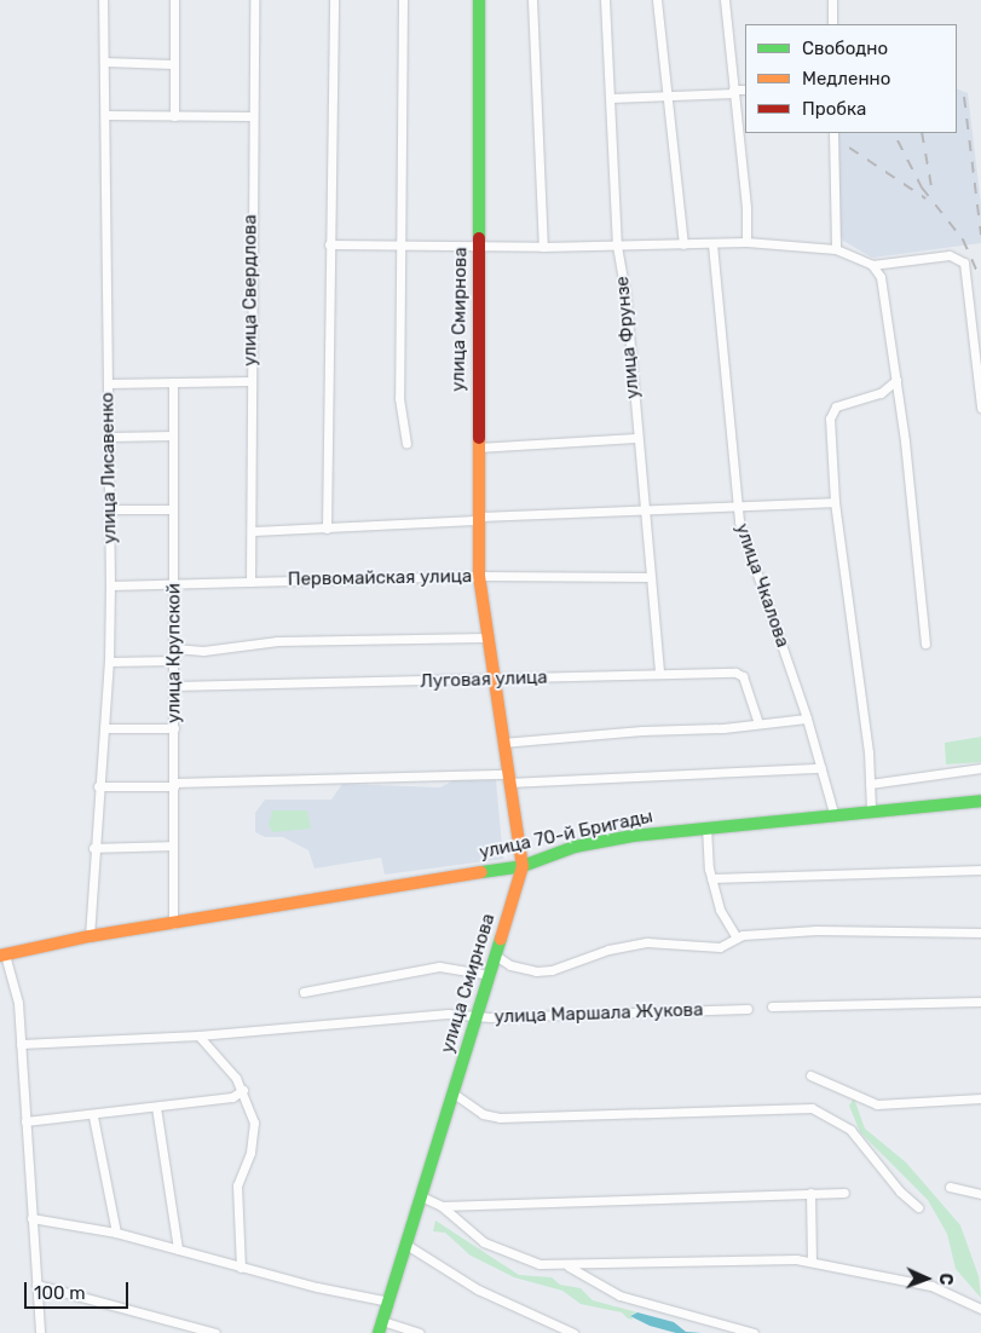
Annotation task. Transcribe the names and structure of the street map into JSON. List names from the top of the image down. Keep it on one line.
{"streets":{"main road":["улица Смирнова","улица 70-й Бригады"],"street":["улица Свердлова","улица Фрунзе","улица Лисавенко","Первомайская улица","улица Чкалова","улица Крупской","Луговая улица","улица Маршала Жукова"]},"crossings":[["улица Свердлова","Первомайская улица"],["улица Смирнова","Первомайская улица"],["улица Смирнова","Луговая улица"],["улица Смирнова","улица 70-й Бригады"],["улица Смирнова","улица Маршала Жукова"],["улица Фрунзе","Первомайская улица"],["улица Фрунзе","Луговая улица"],["улица Лисавенко","Первомайская улица"],["улица Лисавенко","улица 70-й Бригады"],["Первомайская улица","улица Крупской"],["улица Чкалова","улица 70-й Бригады"],["улица Крупской","Луговая улица"],["улица Крупской","улица 70-й Бригады"]],"legend":["Свободно","Медленно","Пробка"],"scale_bar":"100 m","north":"right"}
